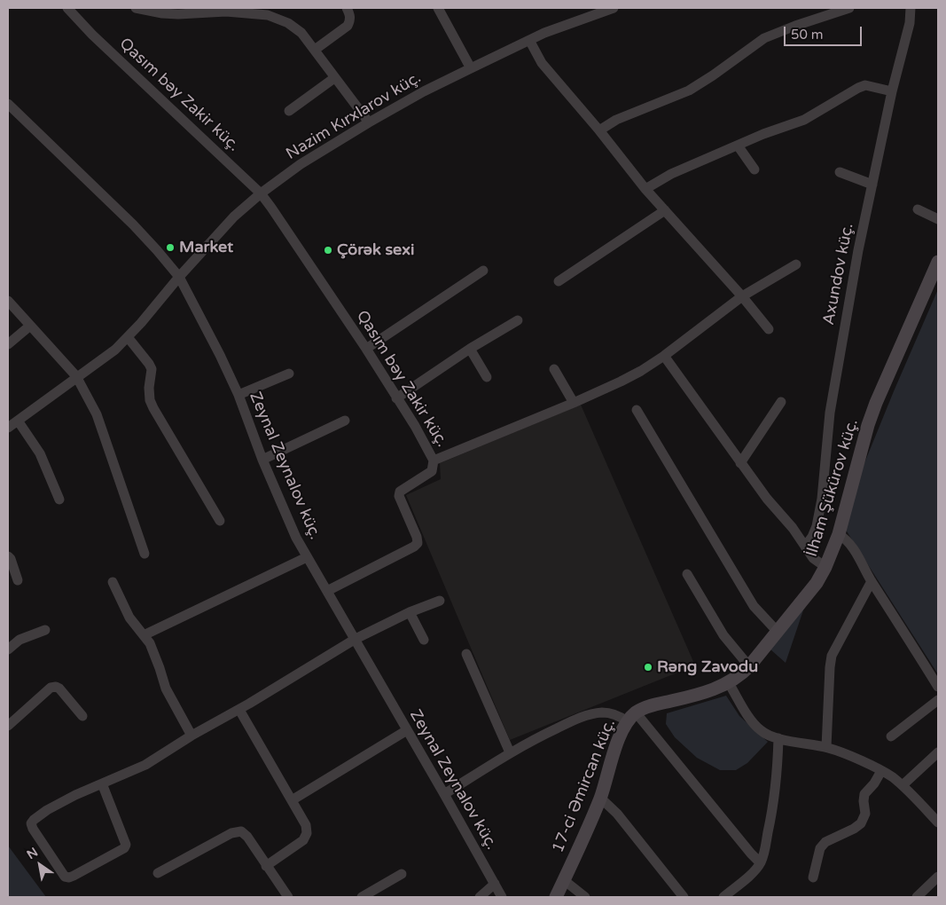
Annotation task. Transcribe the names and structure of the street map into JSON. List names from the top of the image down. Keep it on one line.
{"streets":{"street":["Qasım bəy Zakir küç.","Nazim Kırxlarov küç.","Axundov küç.","Zeynal Zeynalov küç.","İlham Şükürov küç.","17-ci Əmircan küç."]},"crossings":[["Qasım bəy Zakir küç.","Nazim Kırxlarov küç."],["Nazim Kırxlarov küç.","Zeynal Zeynalov küç."],["İlham Şükürov küç.","17-ci Əmircan küç."]],"places":["Market","Çörək sexi","Rəng Zavodu"],"scale_bar":"50 m","north":"top left"}
